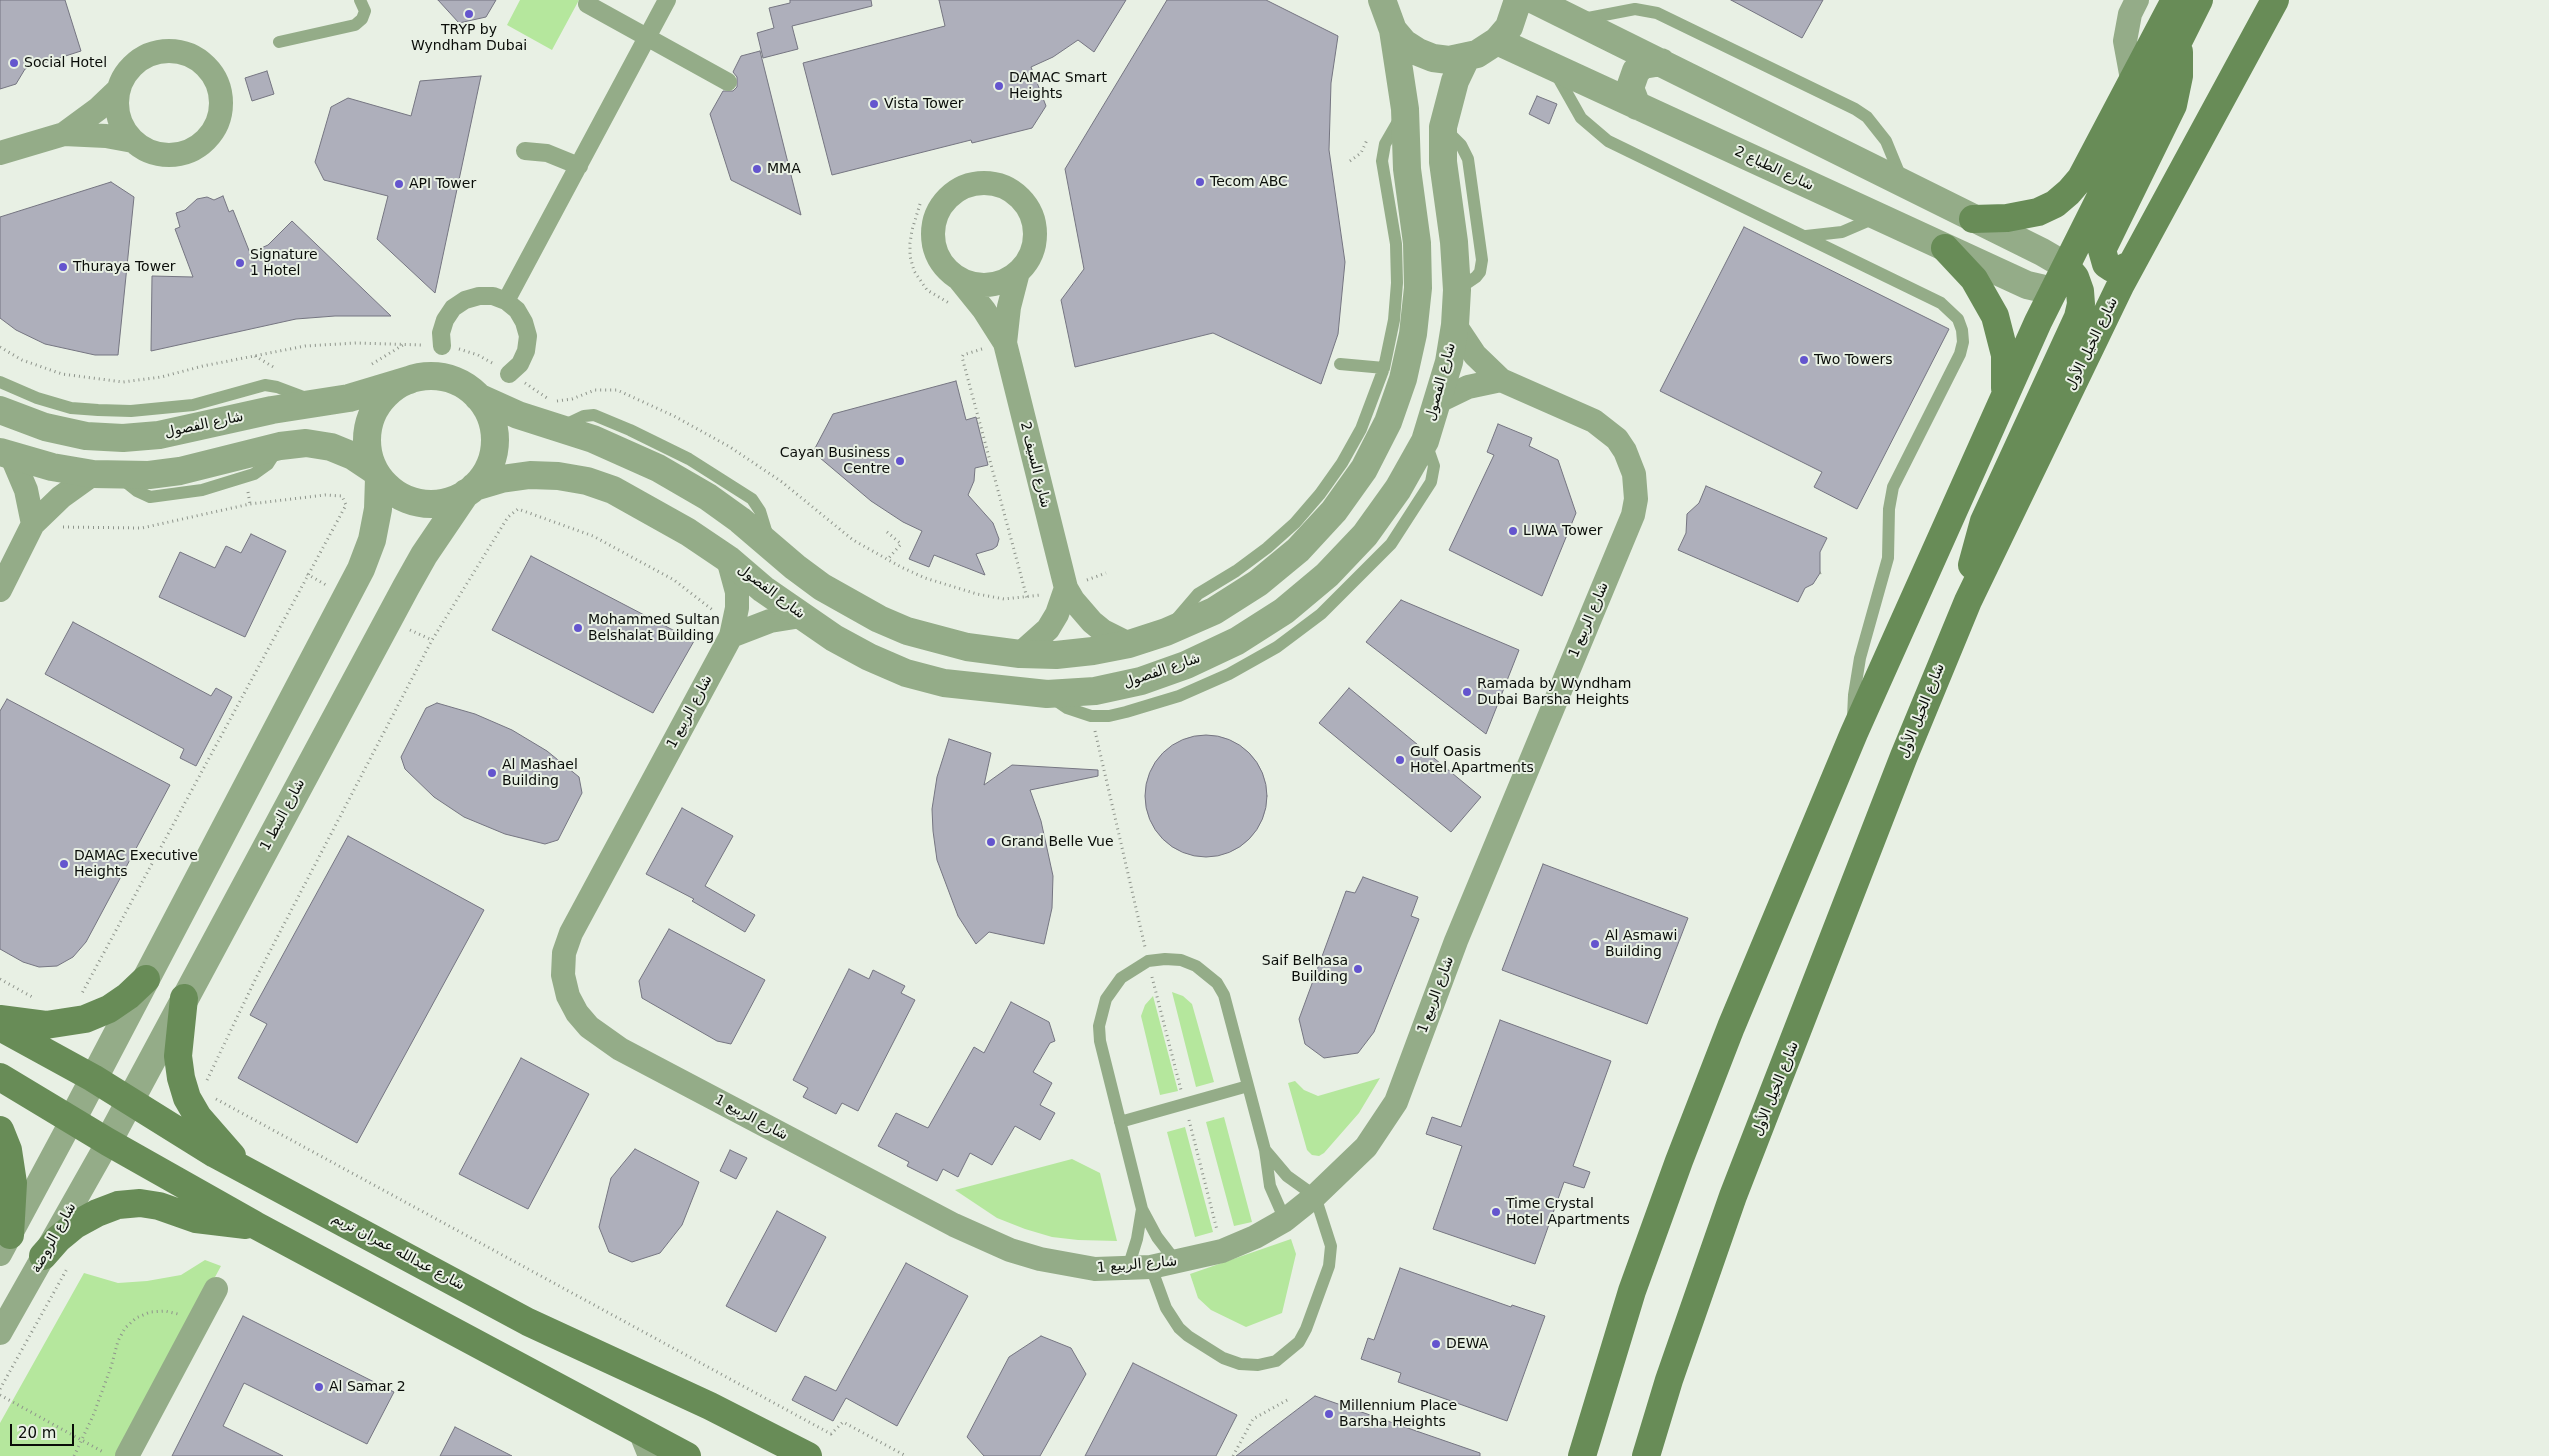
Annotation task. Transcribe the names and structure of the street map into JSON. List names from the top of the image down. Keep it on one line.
{"streets":{"main road":["شارع الخيل الأول","شارع عبدالله عمران تريم"],"street":["شارع الطباع 2","شارع الفصول","شارع السيف 2","شارع الربيع 1","شارع النبط 1","شارع الروضة"]},"crossings":[["شارع الفصول","شارع الربيع 1"],["شارع الفصول","شارع النبط 1"],["شارع النبط 1","شارع الروضة"],["شارع النبط 1","شارع عبدالله عمران تريم"]],"places":["TRYP by Wyndham Dubai","Social Hotel","DAMAC Smart Heights","Vista Tower","MMA","Tecom ABC","API Tower","Signature 1 Hotel","Thuraya Tower","Two Towers","Cayan Business Centre","LIWA Tower","Mohammed Sultan Belshalat Building","Ramada by Wyndham Dubai Barsha Heights","Gulf Oasis Hotel Apartments","Al Mashael Building","Grand Belle Vue","DAMAC Executive Heights","Al Asmawi Building","Saif Belhasa Building","Time Crystal Hotel Apartments","DEWA","Al Samar 2","Millennium Place Barsha Heights"],"scale_bar":"20 m"}
